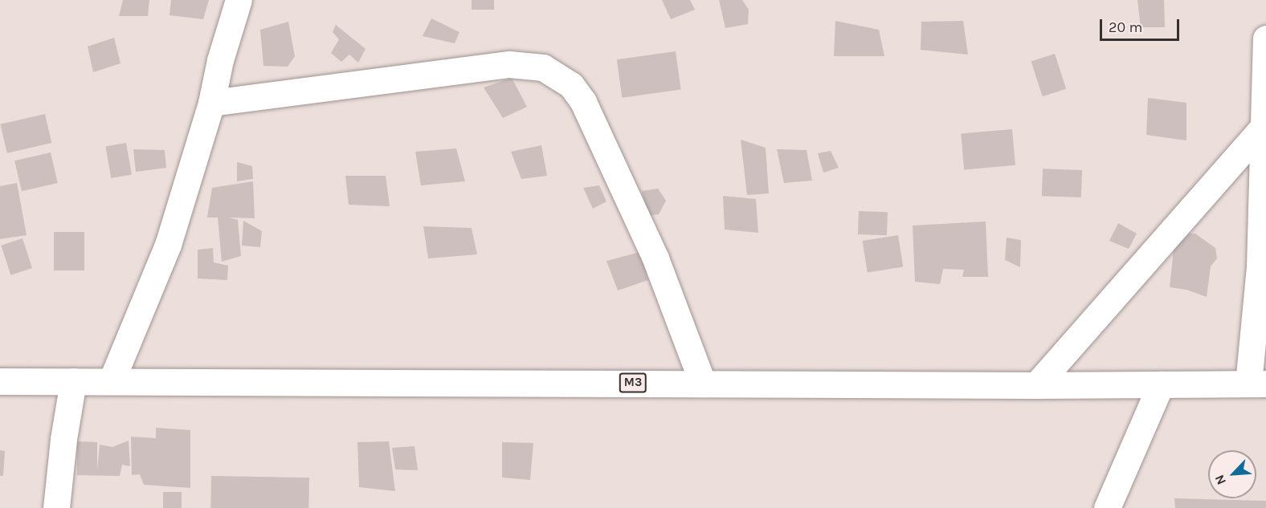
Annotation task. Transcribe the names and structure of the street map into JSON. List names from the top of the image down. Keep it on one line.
{"streets":{"street":["M3"]},"scale_bar":"20 m","north":"bottom left"}
